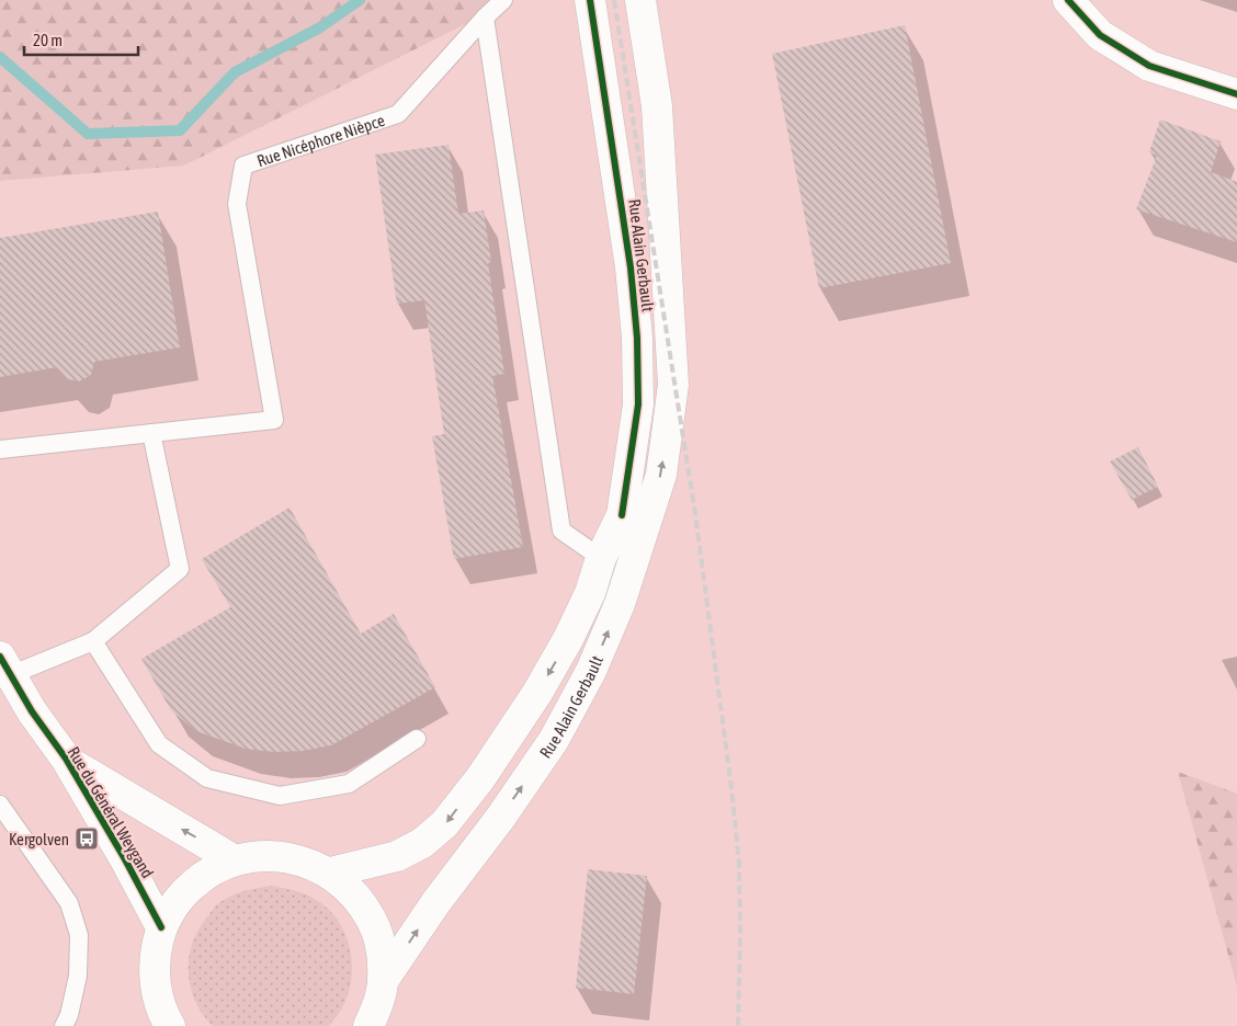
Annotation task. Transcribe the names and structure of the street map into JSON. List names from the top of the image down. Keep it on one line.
{"streets":{"main road":["Rue Alain Gerbault","Rue du Général Weygand"],"lane":["Rue Nicéphore Nièpce"]},"one_way":["Rue du Général Weygand"],"places":{"bus stop":["Kergolven"]},"scale_bar":"20 m"}
